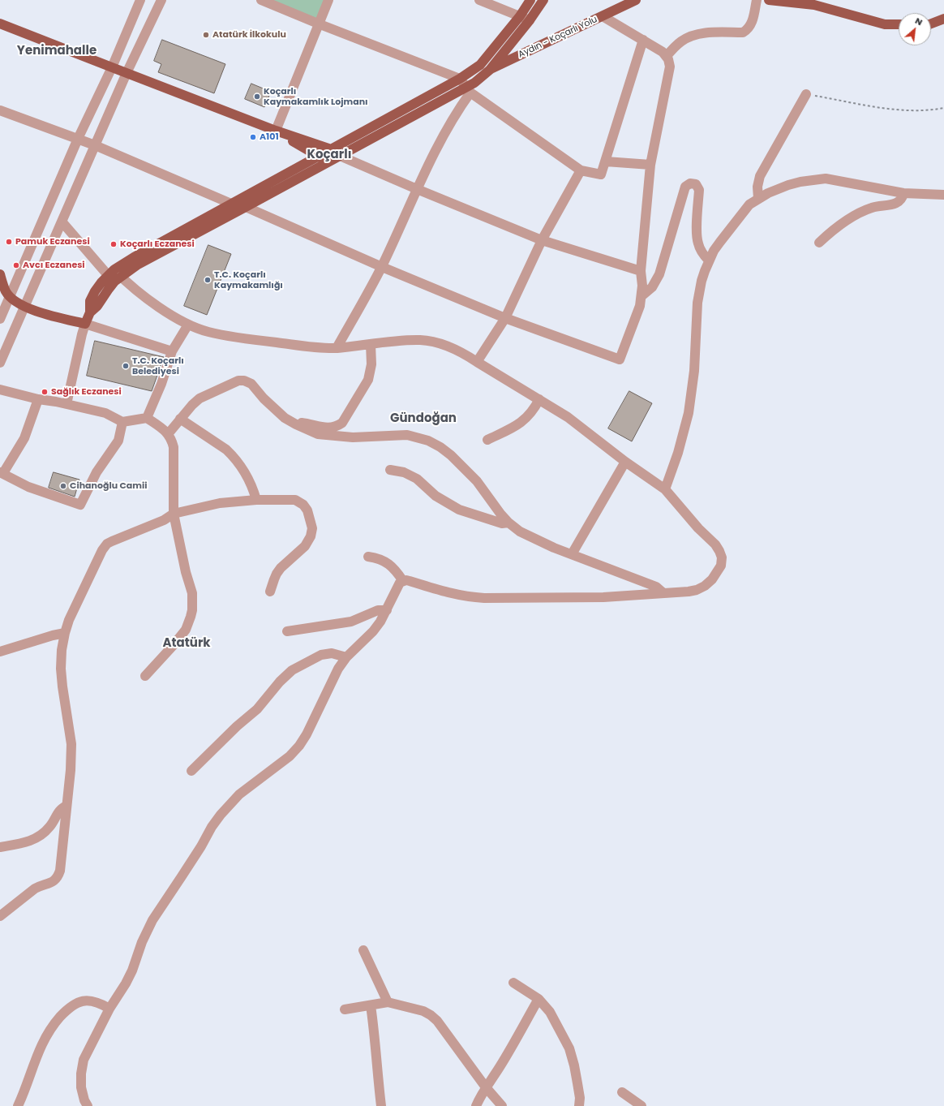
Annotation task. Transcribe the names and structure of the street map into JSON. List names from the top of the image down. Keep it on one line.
{"streets":{"main road":["Aydın - Koçarlı Yolu"]},"districts":["Yenimahalle","Koçarlı","Gündoğan","Atatürk"],"places":["Atatürk İlkokulu","Koçarlı Kaymakamlık Lojmanı","A101","Pamuk Eczanesi","Koçarlı Eczanesi","Avcı Eczanesi","T.C. Koçarlı Kaymakamlığı","T.C. Koçarlı Belediyesi","Sağlık Eczanesi","Cihanoğlu Camii"],"north":"top right"}
